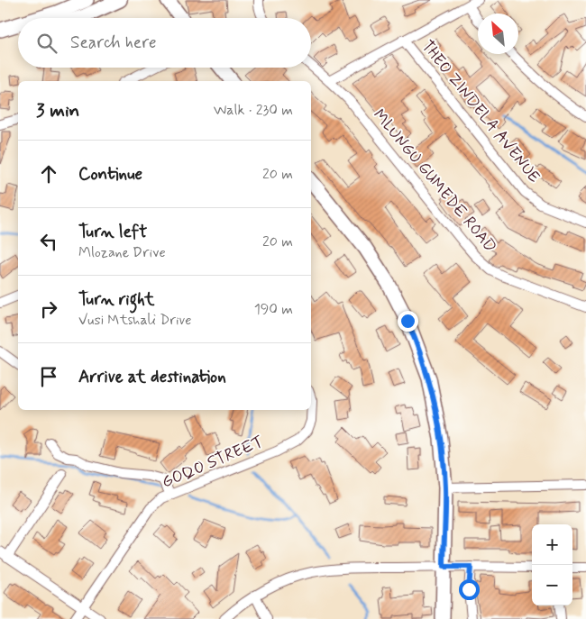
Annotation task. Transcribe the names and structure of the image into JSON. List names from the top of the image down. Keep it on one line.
{"streets":{"street":["THEO ZINDELA AVENUE","MLUNGU GUMEDE ROAD","GOQO STREET"]},"north":"top left","page":{"search":"Search here","heading":["3 min","Walk · 230 m"],"list":[["Continue","20 m"],["Turn left","Mlozane Drive","20 m"],["Turn right","Vusi Mtshali Drive","190 m"],"Arrive at destination"],"map_buttons":["+","−"]}}
